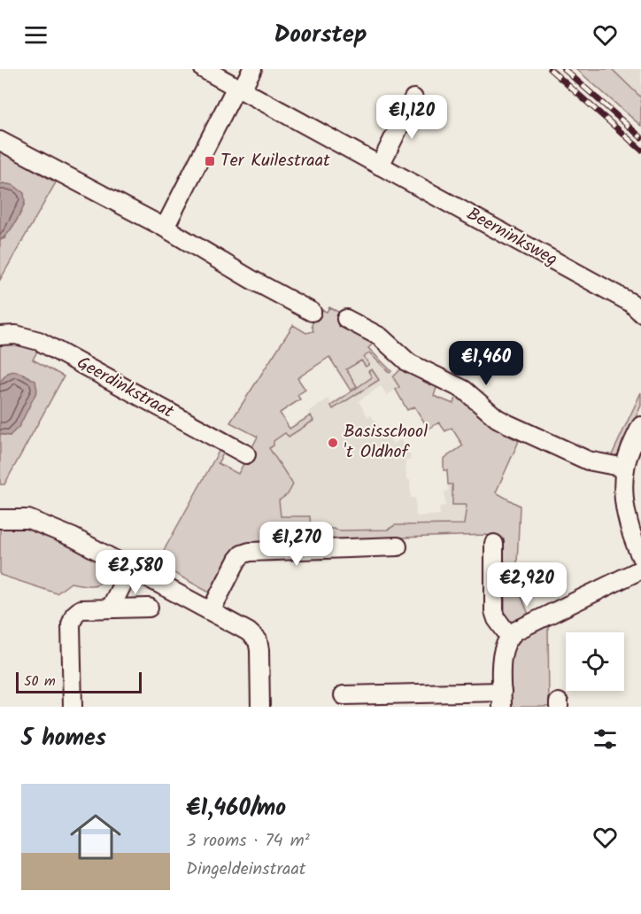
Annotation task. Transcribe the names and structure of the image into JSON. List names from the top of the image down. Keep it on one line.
{"streets":{"street":["Beerninksweg","Geerdinkstraat"]},"places":{"transit":["Ter Kuilestraat"],"other":["Basisschool 't Oldhof"]},"scale_bar":"50 m","page":{"header":"Doorstep","price":["€1,120","€1,460","€1,270","€2,580","€2,920"],"scale":"50 m","heading":"5 homes","list":[{"name":"€1,460/mo","note":"3 rooms · 74 m² · Dingeldeinstraat"}]}}
